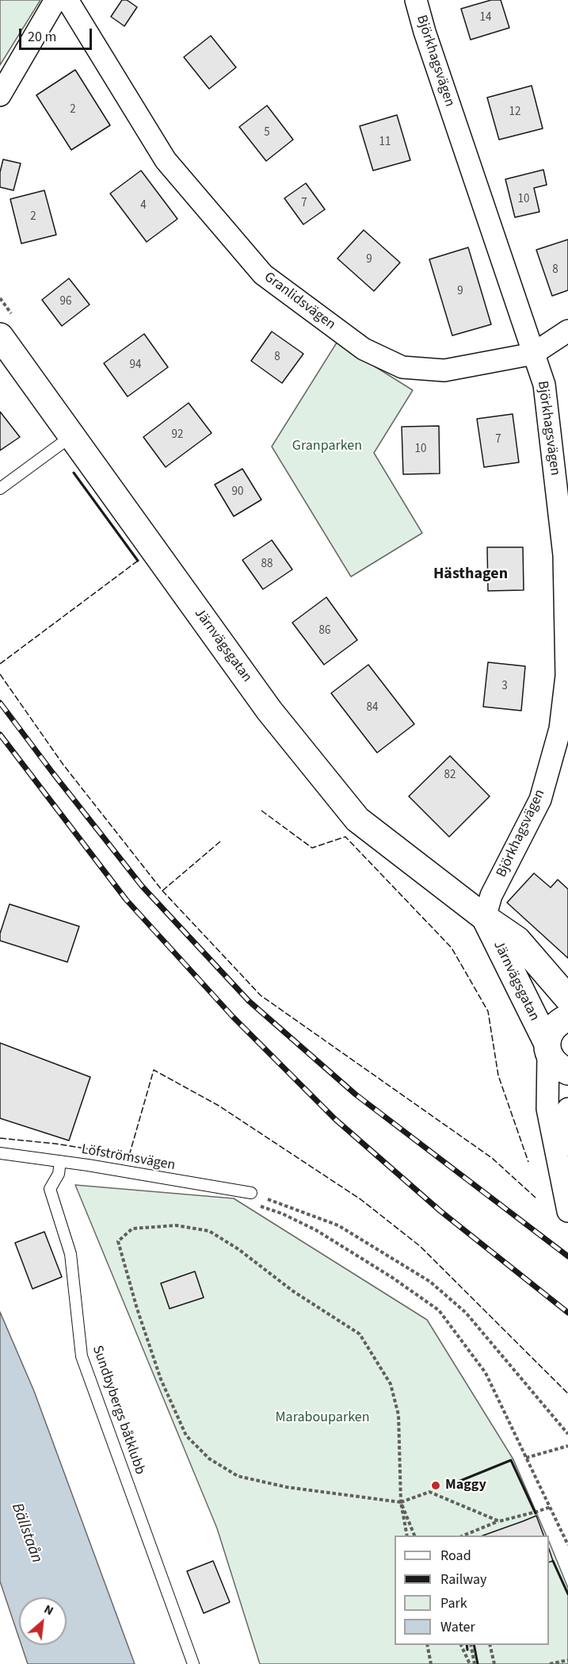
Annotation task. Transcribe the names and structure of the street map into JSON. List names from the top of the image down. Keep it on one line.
{"streets":{"street":["Björkhagsvägen","Granlidsvägen","Järnvägsgatan"],"lane":["Löfströmsvägen","Sundbybergs båtklubb"]},"crossings":[["Björkhagsvägen","Granlidsvägen"],["Björkhagsvägen","Järnvägsgatan"],["Löfströmsvägen","Sundbybergs båtklubb"]],"districts":["Hästhagen"],"water":["Bällstaån"],"parks":["Granparken","Marabouparken"],"places":["Maggy"],"house_numbers":["14","2","12","5","11","10","7","4","2","9","8","9","96","8","94","92","7","10","90","88","86","3","84","82"],"legend":["Road","Railway","Park","Water"],"scale_bar":"20 m","north":"top right"}
